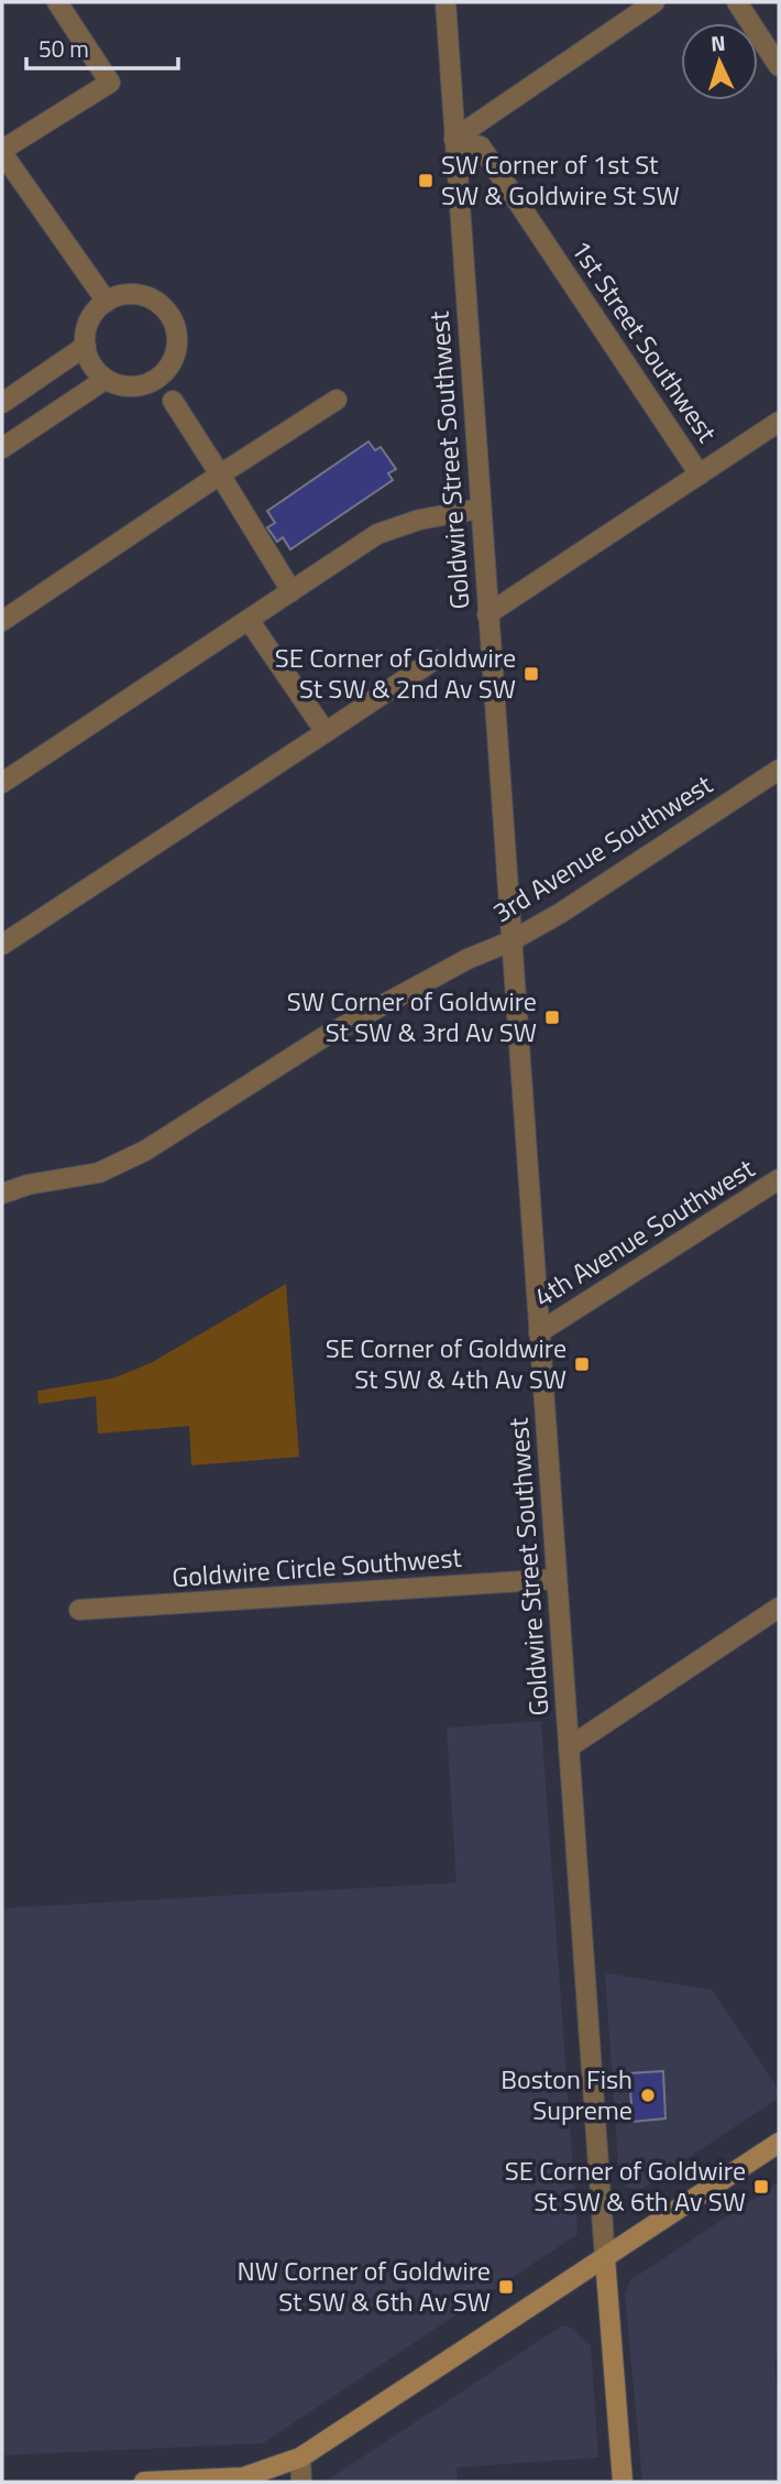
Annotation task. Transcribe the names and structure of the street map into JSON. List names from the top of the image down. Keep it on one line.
{"streets":{"main road":["Goldwire Street Southwest"],"street":["1st Street Southwest","3rd Avenue Southwest","4th Avenue Southwest","Goldwire Circle Southwest"]},"crossings":[["1st Street Southwest","Goldwire Street Southwest"],["Goldwire Street Southwest","3rd Avenue Southwest"],["Goldwire Street Southwest","4th Avenue Southwest"],["Goldwire Street Southwest","Goldwire Circle Southwest"]],"places":{"transit":["SW Corner of 1st St SW & Goldwire St SW","SE Corner of Goldwire St SW & 2nd Av SW","SW Corner of Goldwire St SW & 3rd Av SW","SE Corner of Goldwire St SW & 4th Av SW","SE Corner of Goldwire St SW & 6th Av SW","NW Corner of Goldwire St SW & 6th Av SW"],"other":["Boston Fish Supreme"]},"scale_bar":"50 m","north":"top"}
